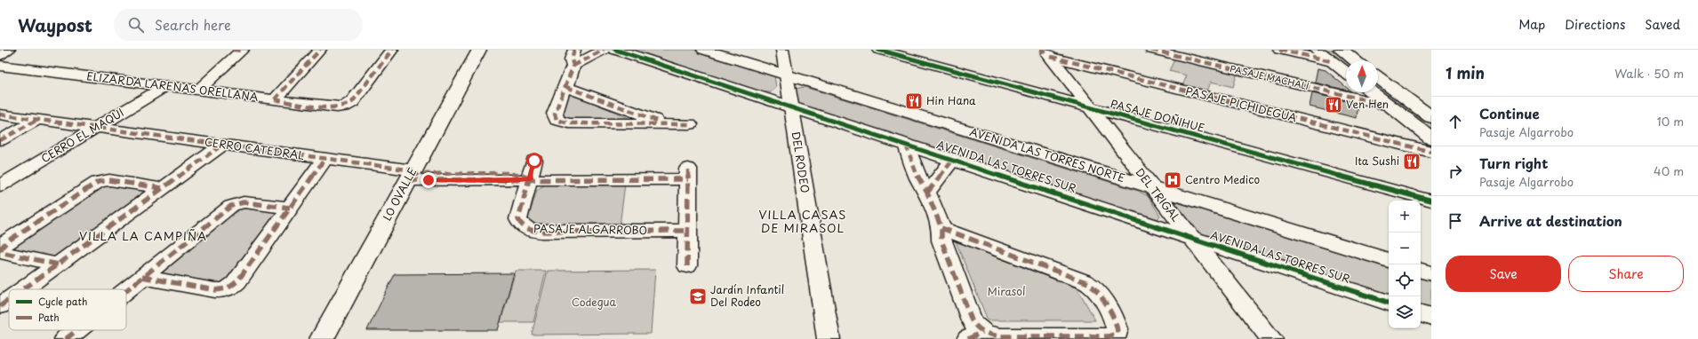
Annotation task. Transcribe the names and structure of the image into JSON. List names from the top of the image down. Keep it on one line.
{"streets":{"street":["PASAJE MACHALÍ","ELIZARDA LARENAS ORELLANA","PASAJE PICHIDEGUA","PASAJE DOÑIHUE","CERRO EL MAQUI","CERRO CATEDRAL","AVENIDA LAS TORRES NORTE","DEL RODEO","AVENIDA LAS TORRES SUR","LO OVALLE","DEL TRIGAL","PASAJE ALGARROBO"]},"crossings":[["ELIZARDA LARENAS ORELLANA","CERRO EL MAQUI"],["PASAJE PICHIDEGUA","DEL TRIGAL"],["PASAJE DOÑIHUE","DEL TRIGAL"],["CERRO EL MAQUI","CERRO CATEDRAL"],["CERRO CATEDRAL","LO OVALLE"],["AVENIDA LAS TORRES NORTE","DEL RODEO"],["AVENIDA LAS TORRES NORTE","DEL TRIGAL"],["DEL RODEO","AVENIDA LAS TORRES SUR"],["AVENIDA LAS TORRES SUR","DEL TRIGAL"]],"districts":["VILLA CASAS DE MIRASOL","VILLA LA CAMPIÑA"],"parks":["Mirasol","Codegua"],"places":{"restaurant":["Hin Hana","Ven Hen","Ita Sushi"],"hospital":["Centro Medico"],"school or university":["Jardín Infantil Del Rodeo"]},"legend":["Cycle path","Path"],"north":"top","page":{"header":"Waypost","search":"Search here","nav":["Map","Directions","Saved"],"heading":["1 min","Walk · 50 m"],"list":[["Continue","Pasaje Algarrobo","10 m"],["Turn right","Pasaje Algarrobo","40 m"],"Arrive at destination"],"map_buttons":["+","−"],"buttons":["Save","Share"]}}
